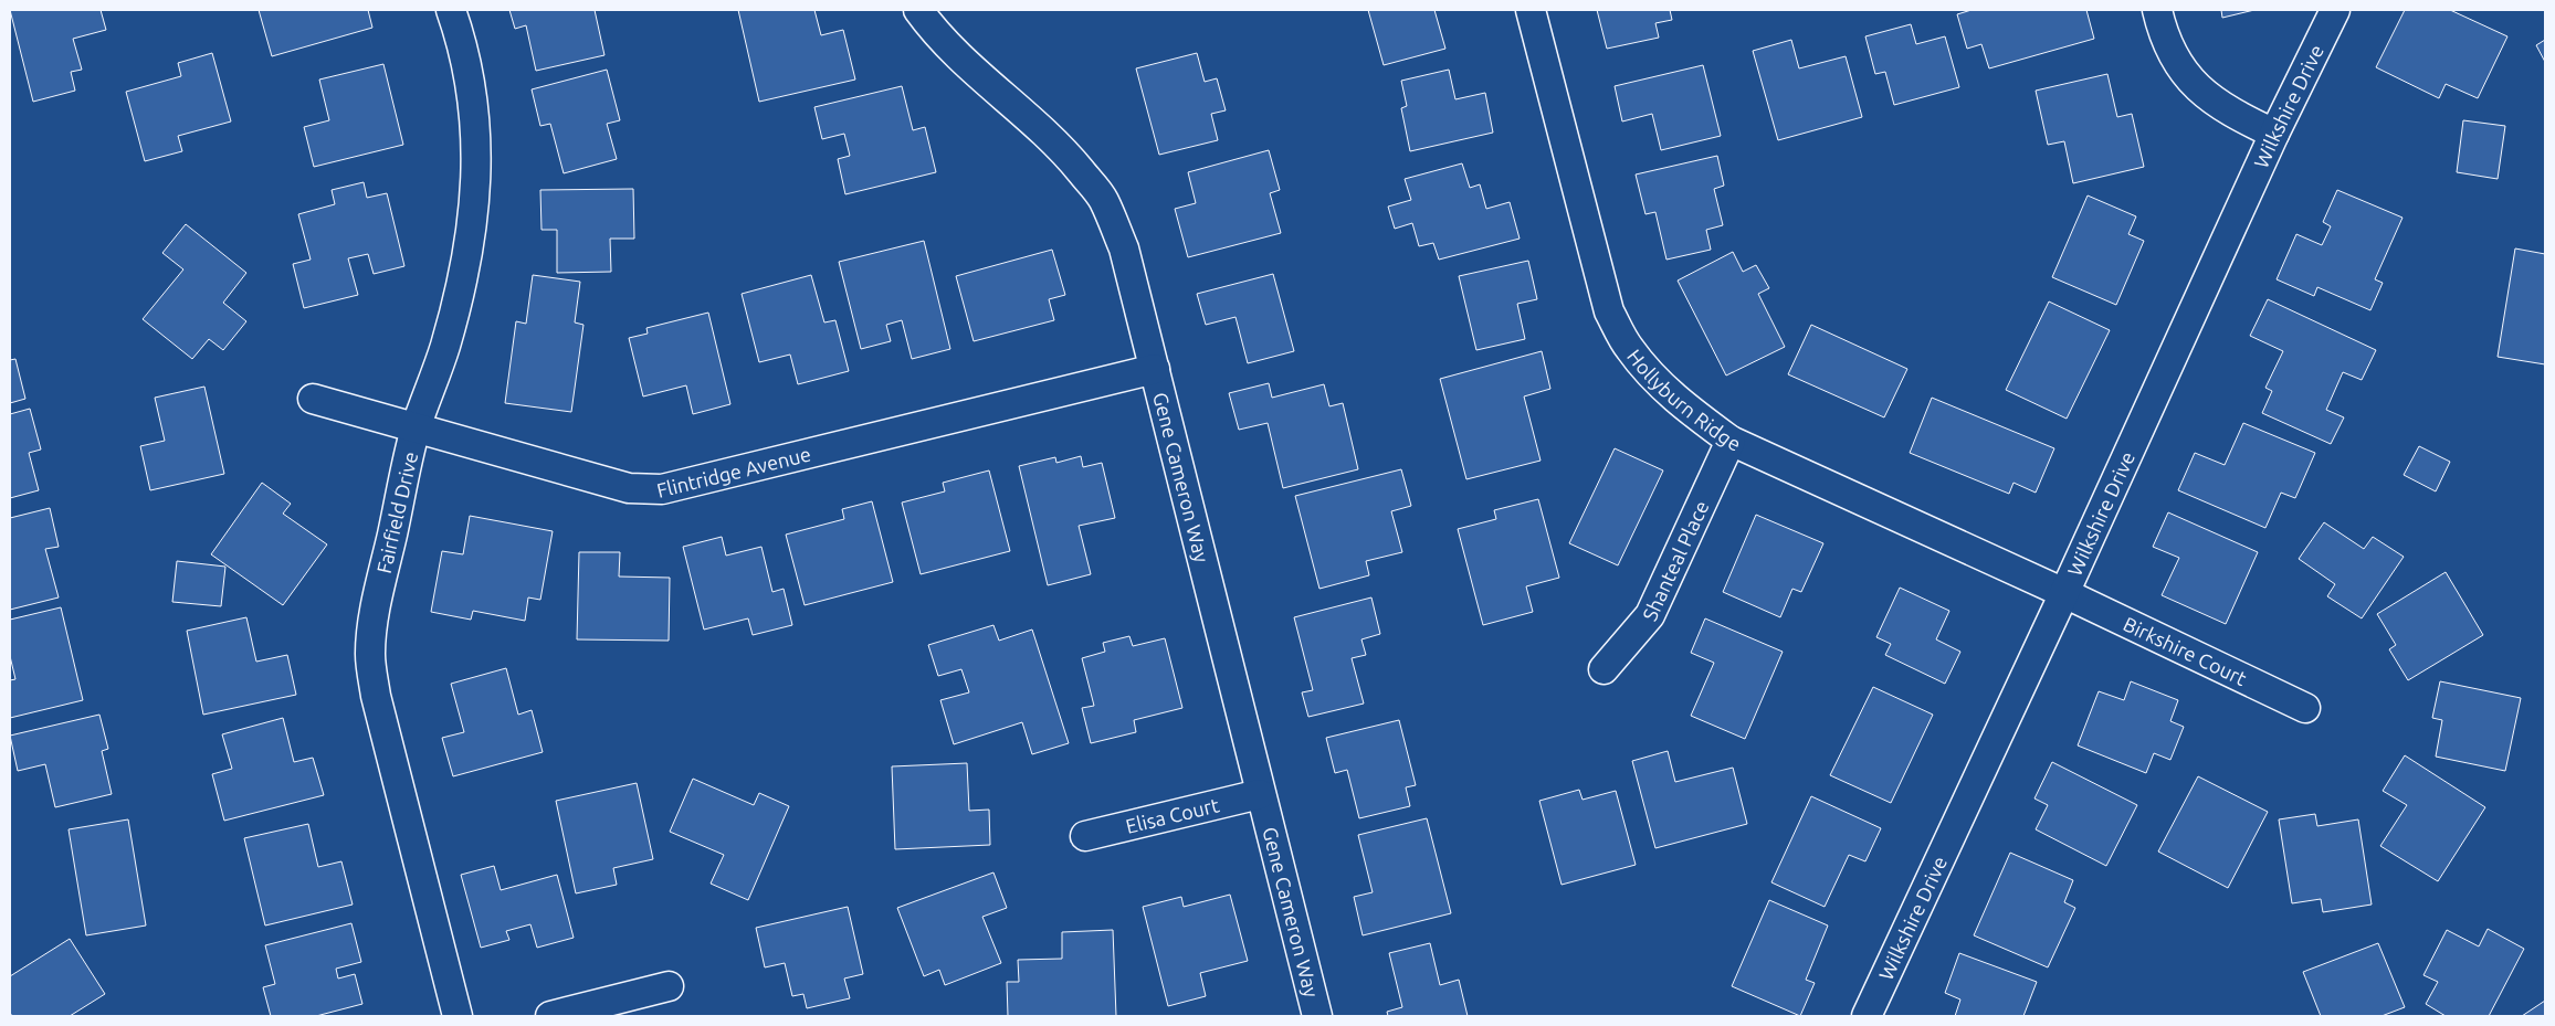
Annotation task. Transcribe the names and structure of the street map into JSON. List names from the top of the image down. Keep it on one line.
{"streets":{"street":["Wilkshire Drive","Hollyburn Ridge","Flintridge Avenue","Gene Cameron Way","Fairfield Drive","Shanteal Place","Birkshire Court","Elisa Court"]},"crossings":[["Wilkshire Drive","Hollyburn Ridge"],["Wilkshire Drive","Birkshire Court"],["Hollyburn Ridge","Shanteal Place"],["Hollyburn Ridge","Birkshire Court"],["Flintridge Avenue","Gene Cameron Way"],["Flintridge Avenue","Fairfield Drive"],["Gene Cameron Way","Elisa Court"]]}
